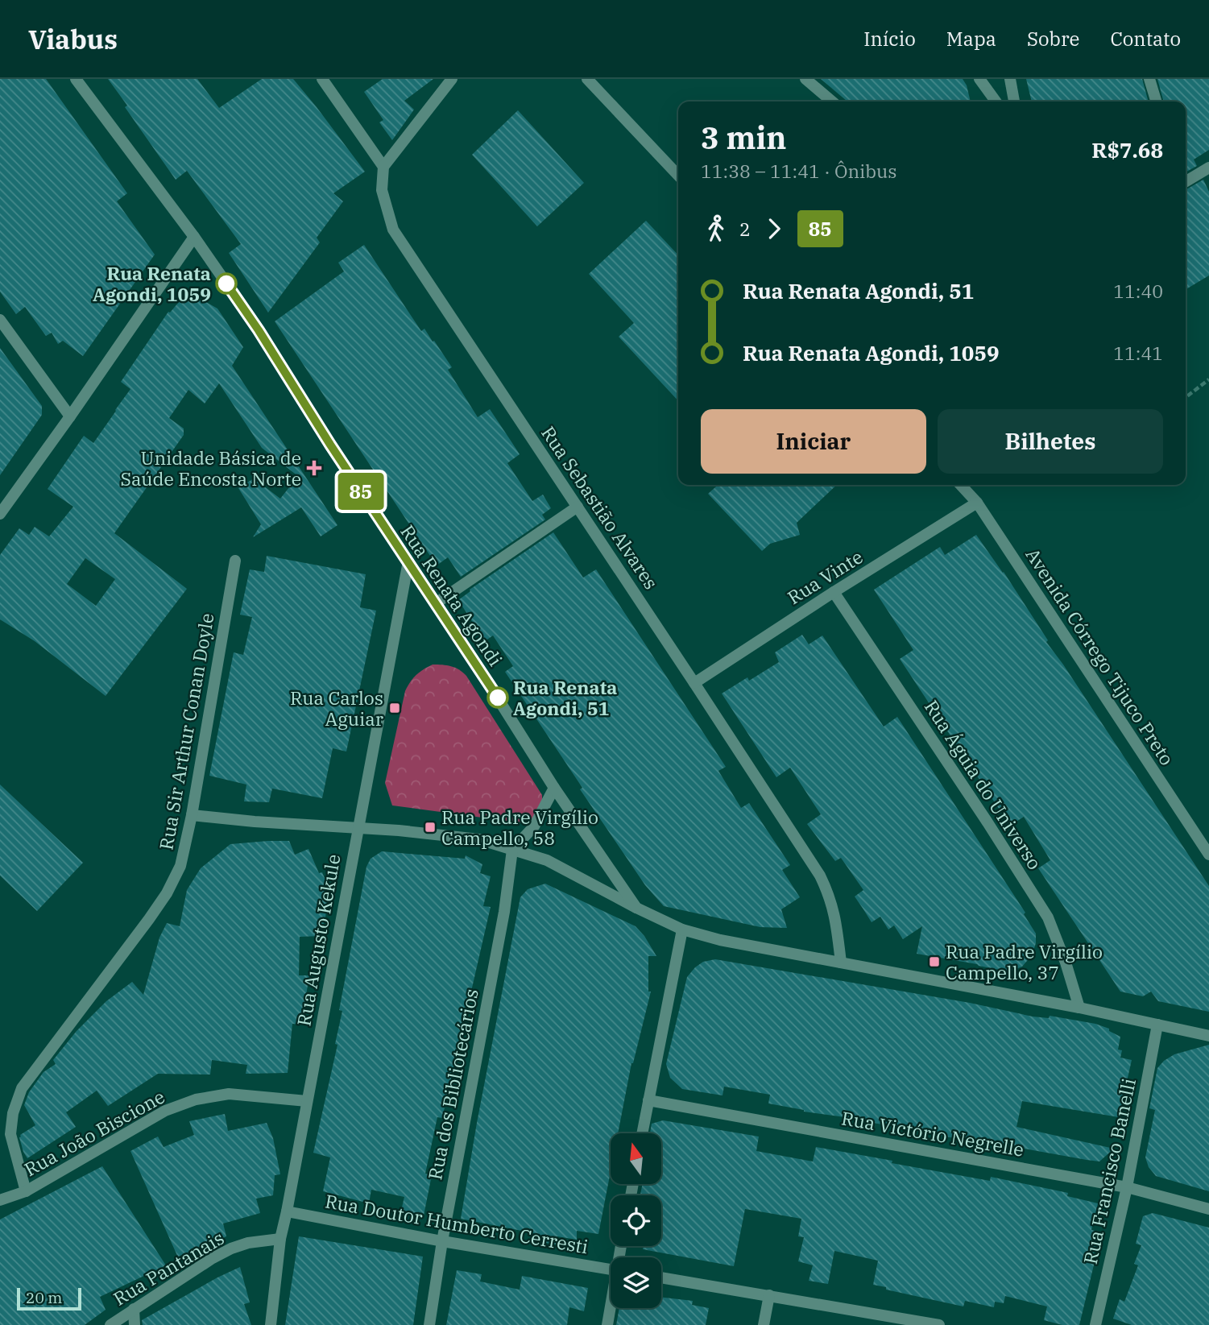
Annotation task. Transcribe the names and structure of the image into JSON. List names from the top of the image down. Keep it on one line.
{"streets":{"street":["Rua Sebastião Alvares","Rua Vinte","Rua Renata Agondi","Avenida Córrego Tijuco Preto","Rua Sir Arthur Conan Doyle","Rua Águia do Universo","Rua Augusto Kekule","Rua dos Bibliotecários","Rua João Biscione","Rua Victório Negrelle","Rua Francisco Banelli","Rua Doutor Humberto Cerresti","Rua Pantanais"]},"crossings":[["Rua Sebastião Alvares","Rua Vinte"],["Rua Vinte","Avenida Córrego Tijuco Preto"],["Rua Vinte","Rua Águia do Universo"],["Rua Renata Agondi","Rua Augusto Kekule"],["Rua Sir Arthur Conan Doyle","Rua João Biscione"],["Rua Augusto Kekule","Rua João Biscione"],["Rua Augusto Kekule","Rua Doutor Humberto Cerresti"],["Rua Augusto Kekule","Rua Pantanais"],["Rua dos Bibliotecários","Rua Doutor Humberto Cerresti"],["Rua Victório Negrelle","Rua Francisco Banelli"]],"places":{"other":["Rua Renata Agondi, 1059","Rua Renata Agondi, 51"],"health":["Unidade Básica de Saúde Encosta Norte"],"transit":["Rua Carlos Aguiar","Rua Padre Virgílio Campello, 58","Rua Padre Virgílio Campello, 37"]},"lines":["bus line 85"],"scale_bar":"20 m","north":"top","page":{"header":"Viabus","nav":["Início","Mapa","Sobre","Contato"],"on_map":"85","heading":["3 min","11:38 – 11:41 · Ônibus","R$7.68"],"legs":["2","85"],"list":[{"name":"Rua Renata Agondi, 51","value":"11:40"},{"name":"Rua Renata Agondi, 1059","value":"11:41"}],"buttons":["Iniciar","Bilhetes"],"scale":"20 m"}}
